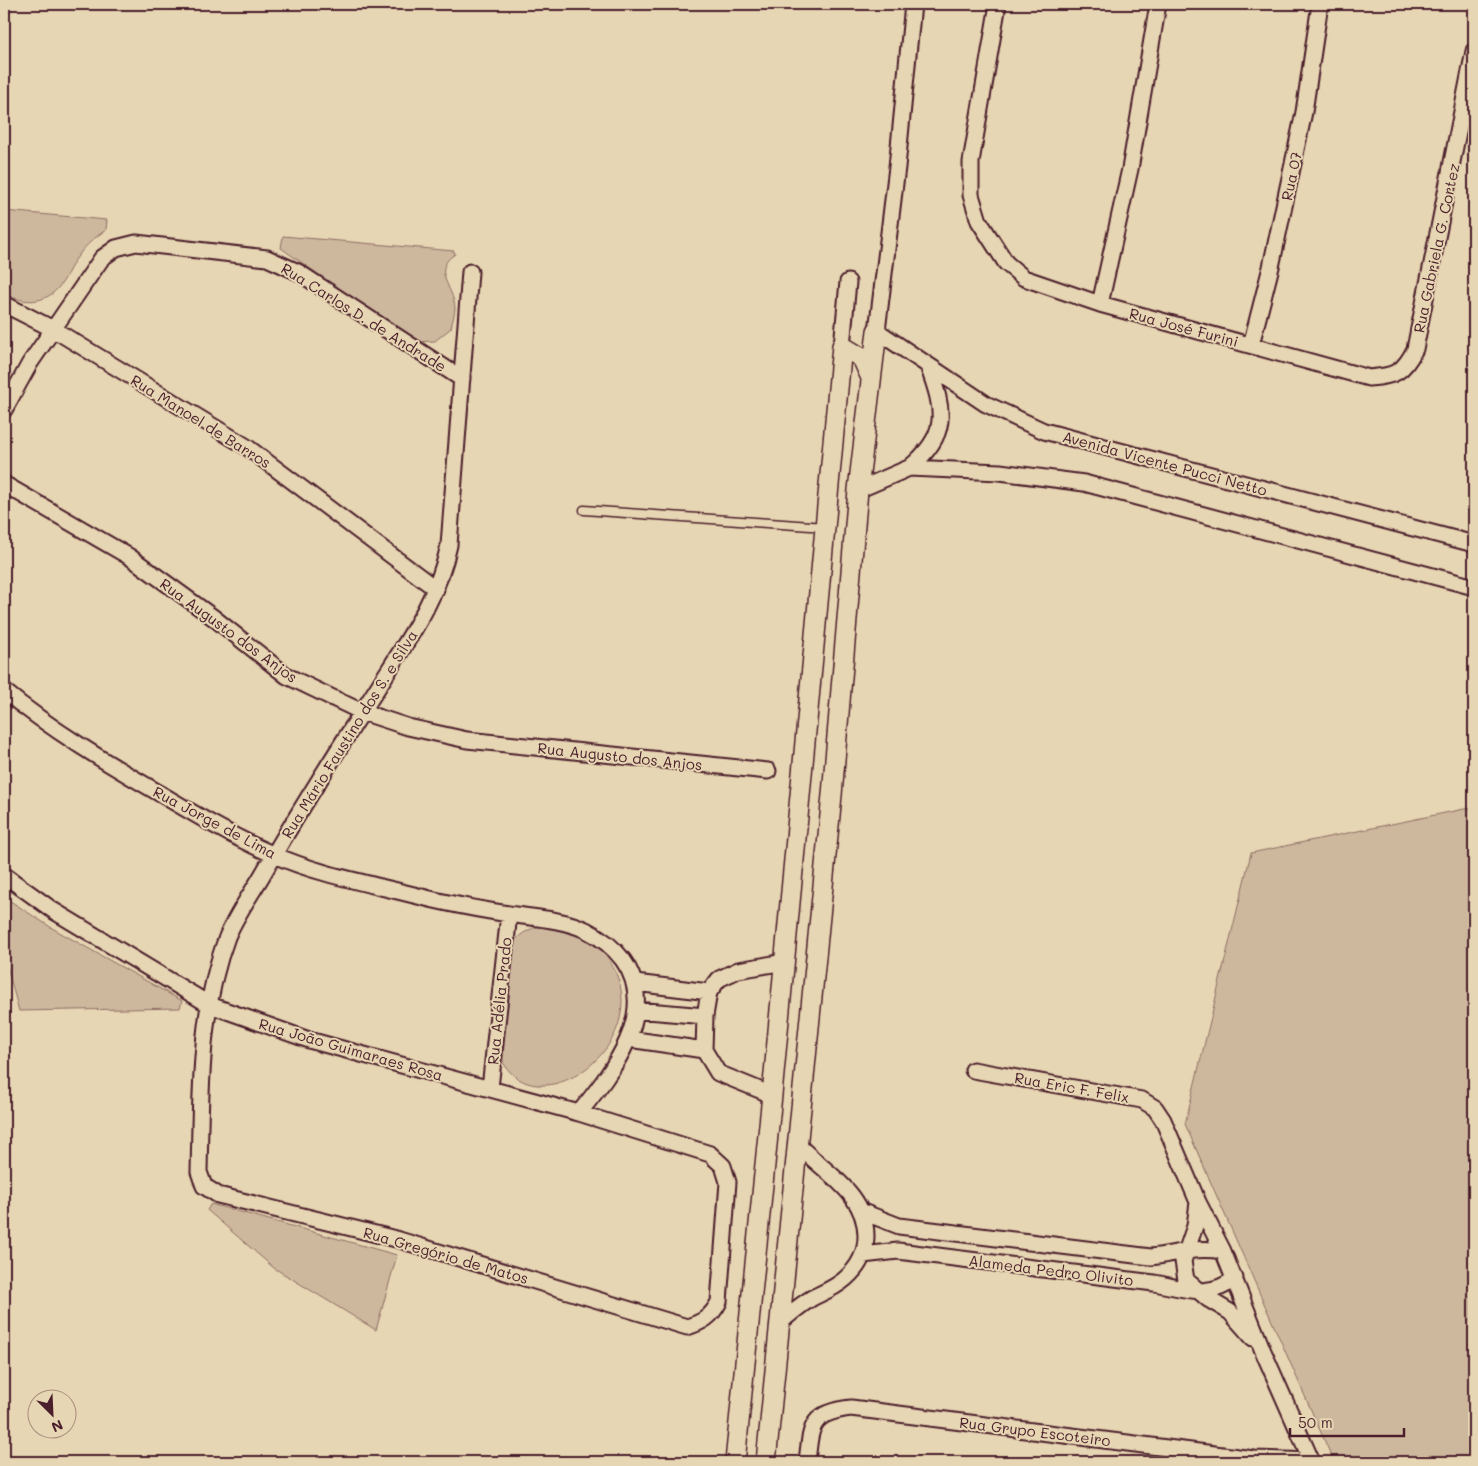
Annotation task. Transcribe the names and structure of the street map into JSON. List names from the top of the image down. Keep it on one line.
{"streets":{"street":["Rua 07","Rua Gabriela G. Cortez","Rua Carlos D. de Andrade","Rua José Furini","Rua Manoel de Barros","Avenida Vicente Pucci Netto","Rua Augusto dos Anjos","Rua Mário Faustino dos S. e Silva","Rua Jorge de Lima","Rua Adélia Prado","Rua João Guimaraes Rosa","Rua Eric F. Felix","Rua Gregório de Matos","Alameda Pedro Olivito","Rua Grupo Escoteiro"]},"crossings":[["Rua 07","Rua José Furini"],["Rua Gabriela G. Cortez","Rua José Furini"],["Rua Carlos D. de Andrade","Rua Manoel de Barros"],["Rua Carlos D. de Andrade","Rua Mário Faustino dos S. e Silva"],["Rua Manoel de Barros","Rua Mário Faustino dos S. e Silva"],["Rua Augusto dos Anjos","Rua Mário Faustino dos S. e Silva"],["Rua Mário Faustino dos S. e Silva","Rua Jorge de Lima"],["Rua Mário Faustino dos S. e Silva","Rua João Guimaraes Rosa"],["Rua Mário Faustino dos S. e Silva","Rua Gregório de Matos"],["Rua Jorge de Lima","Rua Adélia Prado"],["Rua Adélia Prado","Rua João Guimaraes Rosa"],["Rua João Guimaraes Rosa","Rua Gregório de Matos"],["Rua Eric F. Felix","Alameda Pedro Olivito"]],"scale_bar":"50 m","north":"bottom right"}
